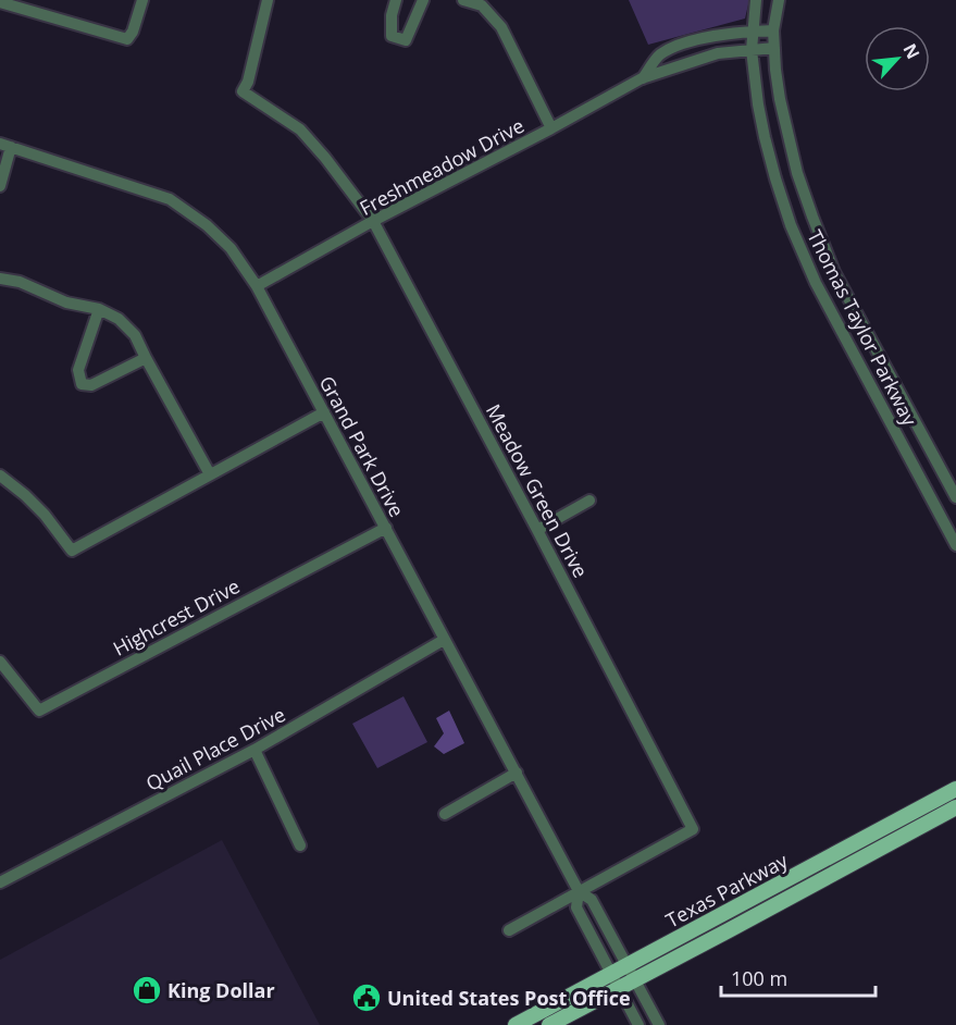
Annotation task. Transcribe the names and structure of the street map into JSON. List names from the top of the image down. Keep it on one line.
{"streets":{"main road":["Texas Parkway"],"street":["Freshmeadow Drive","Thomas Taylor Parkway","Grand Park Drive","Meadow Green Drive","Highcrest Drive","Quail Place Drive"]},"crossings":[["Freshmeadow Drive","Thomas Taylor Parkway"],["Freshmeadow Drive","Grand Park Drive"],["Freshmeadow Drive","Meadow Green Drive"],["Grand Park Drive","Meadow Green Drive"],["Grand Park Drive","Highcrest Drive"],["Grand Park Drive","Quail Place Drive"],["Grand Park Drive","Texas Parkway"]],"places":{"shop":["King Dollar"],"public building":["United States Post Office"]},"scale_bar":"100 m","north":"top right"}
